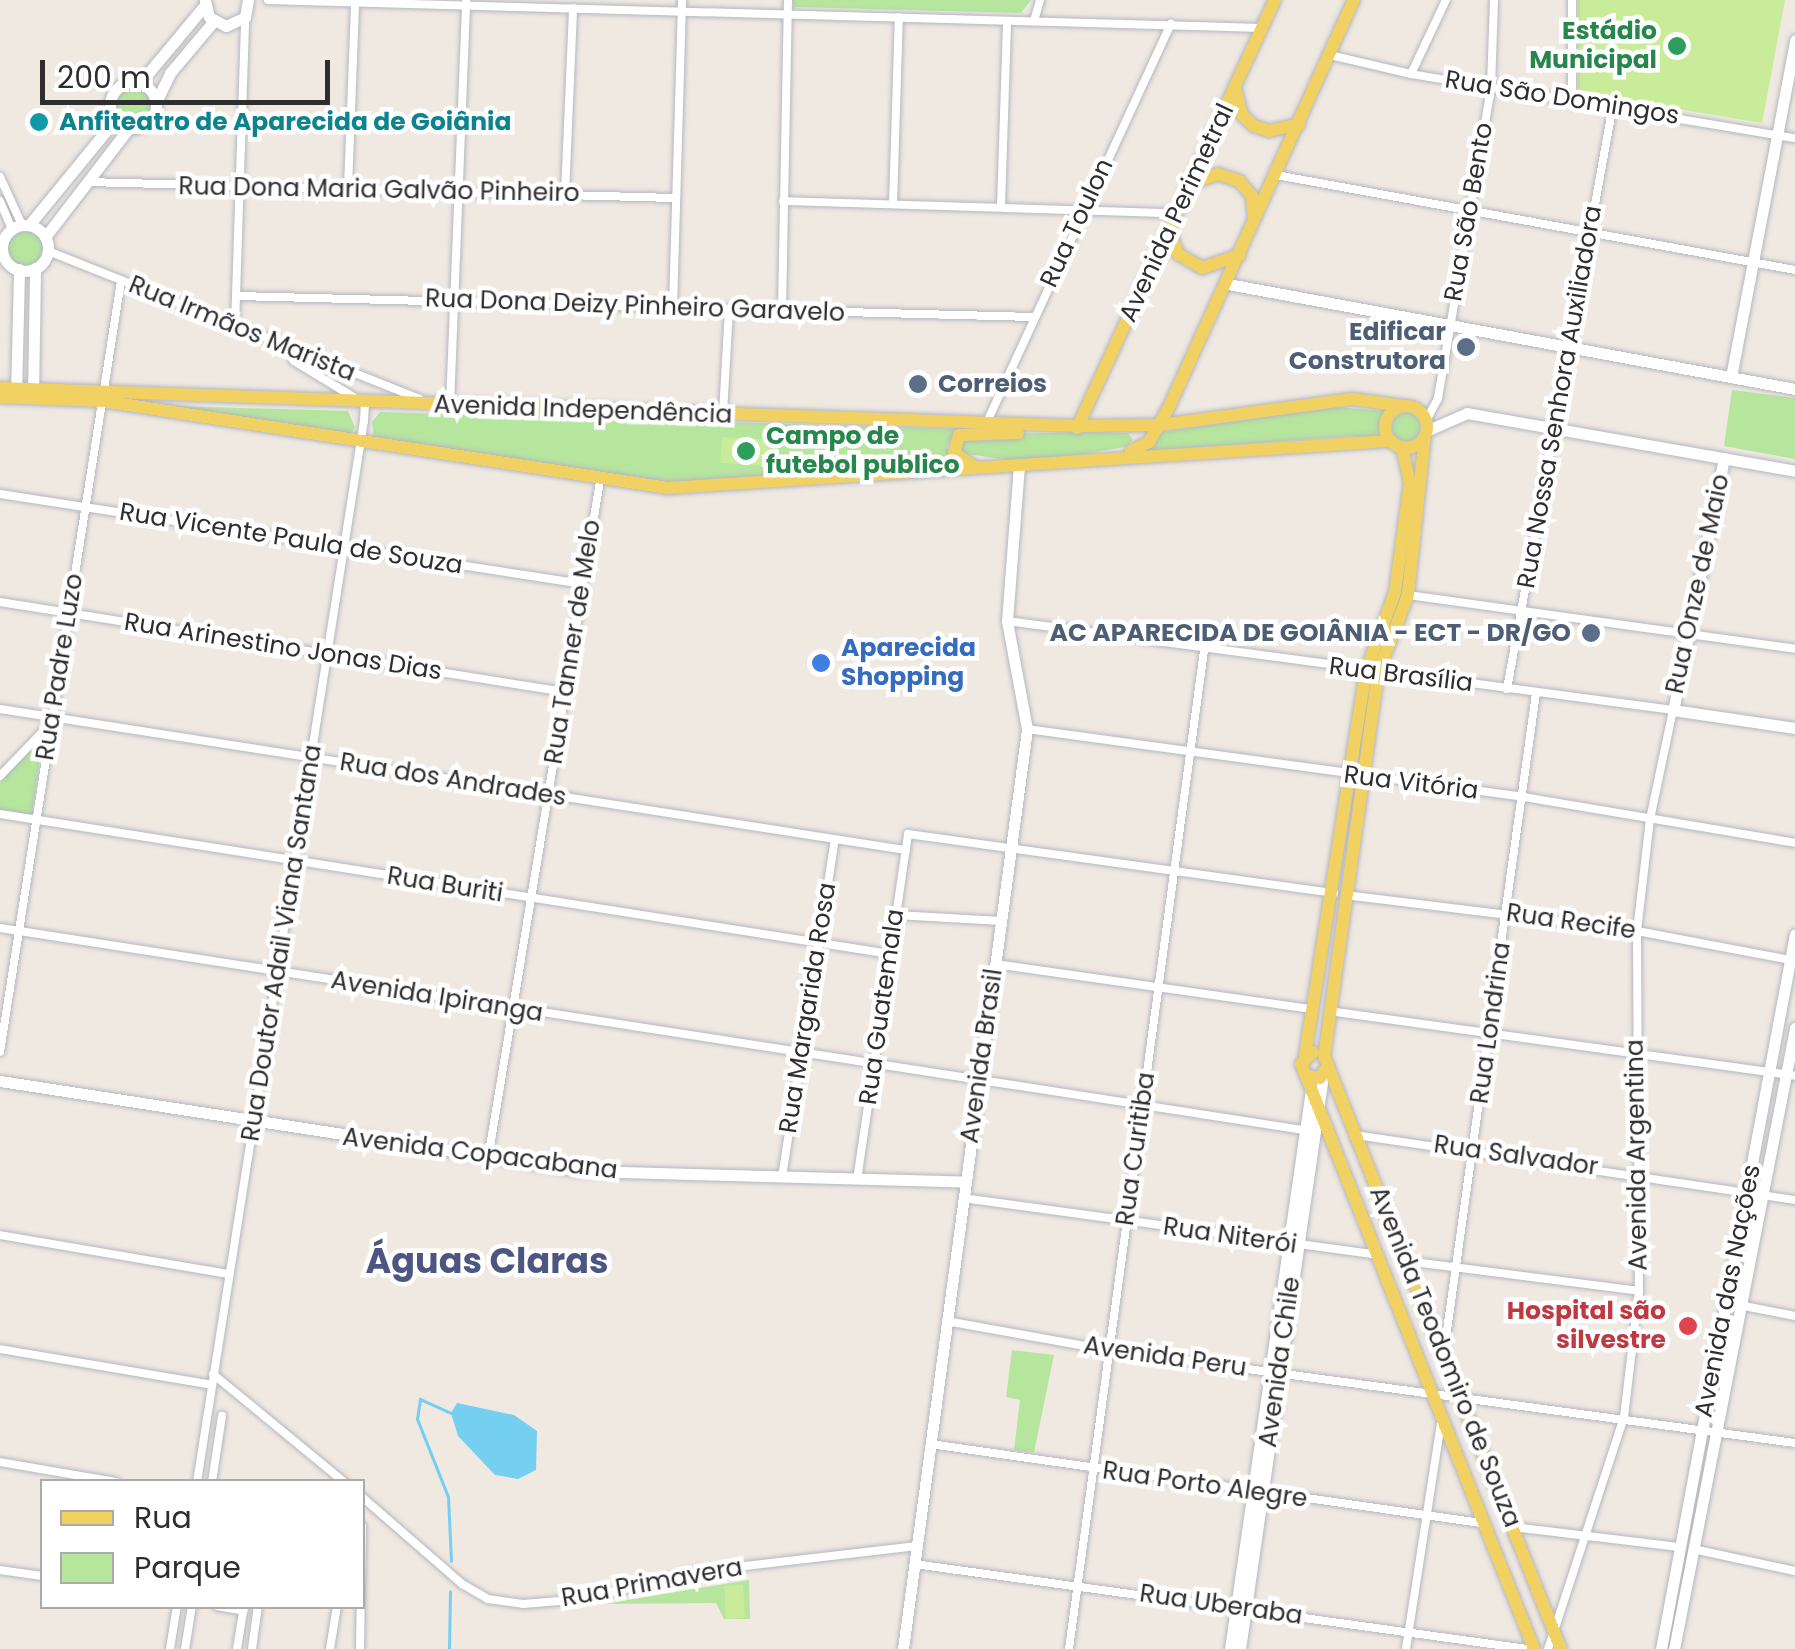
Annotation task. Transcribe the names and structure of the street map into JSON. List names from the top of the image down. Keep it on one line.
{"streets":{"main road":["Rua São Bento","Avenida Perimetral","Avenida Independência","Avenida Teodomiro de Souza","Avenida Chile"],"street":["Rua São Domingos","Rua Dona Maria Galvão Pinheiro","Rua Toulon","Rua Dona Deizy Pinheiro Garavelo","Rua Irmãos Marista","Rua Nossa Senhora Auxiliadora","Rua Vicente Paula de Souza","Rua Onze de Maio","Rua Tanner de Melo","Rua Arinestino Jonas Dias","Rua Padre Luzo","Rua Brasília","Rua dos Andrades","Rua Vitória","Rua Buriti","Rua Recife","Rua Doutor Adail Viana Santana","Avenida Ipiranga","Rua Guatemala","Rua Margarida Rosa","Rua Londrina","Avenida Brasil","Rua Curitiba","Avenida Copacabana","Avenida Argentina","Rua Salvador","Rua Niterói","Avenida das Nações","Avenida Peru","Rua Porto Alegre","Rua Primavera","Rua Uberaba"]},"crossings":[["Rua São Domingos","Rua São Bento"],["Rua São Domingos","Rua Nossa Senhora Auxiliadora"],["Rua São Bento","Avenida Independência"],["Rua São Bento","Rua Brasília"],["Rua São Bento","Avenida Chile"],["Avenida Perimetral","Avenida Independência"],["Rua Toulon","Rua Dona Deizy Pinheiro Garavelo"],["Rua Toulon","Avenida Independência"],["Rua Irmãos Marista","Avenida Independência"],["Rua Irmãos Marista","Rua Padre Luzo"],["Rua Nossa Senhora Auxiliadora","Rua Brasília"],["Avenida Independência","Rua Tanner de Melo"],["Avenida Independência","Rua Padre Luzo"],["Avenida Independência","Rua Doutor Adail Viana Santana"],["Avenida Independência","Avenida Brasil"],["Rua Vicente Paula de Souza","Rua Tanner de Melo"],["Rua Vicente Paula de Souza","Rua Padre Luzo"],["Rua Vicente Paula de Souza","Rua Doutor Adail Viana Santana"],["Rua Onze de Maio","Rua Brasília"],["Rua Onze de Maio","Avenida Argentina"],["Rua Tanner de Melo","Rua Arinestino Jonas Dias"],["Rua Tanner de Melo","Rua dos Andrades"],["Rua Tanner de Melo","Rua Buriti"],["Rua Tanner de Melo","Avenida Ipiranga"],["Rua Tanner de Melo","Avenida Copacabana"],["Rua Arinestino Jonas Dias","Rua Padre Luzo"],["Rua Arinestino Jonas Dias","Rua Doutor Adail Viana Santana"],["Rua Padre Luzo","Rua dos Andrades"],["Rua Padre Luzo","Rua Buriti"],["Rua Padre Luzo","Avenida Ipiranga"],["Rua Brasília","Rua Londrina"],["Rua Brasília","Avenida Brasil"],["Rua Brasília","Rua Curitiba"],["Rua Brasília","Avenida Argentina"],["Rua Brasília","Avenida Chile"],["Rua dos Andrades","Rua Doutor Adail Viana Santana"],["Rua dos Andrades","Rua Guatemala"],["Rua dos Andrades","Rua Margarida Rosa"],["Rua Vitória","Rua Londrina"],["Rua Vitória","Avenida Brasil"],["Rua Vitória","Rua Curitiba"],["Rua Vitória","Avenida Argentina"],["Rua Vitória","Avenida Chile"],["Rua Buriti","Rua Doutor Adail Viana Santana"],["Rua Buriti","Rua Guatemala"],["Rua Buriti","Rua Margarida Rosa"],["Rua Recife","Rua Guatemala"],["Rua Recife","Rua Londrina"],["Rua Recife","Avenida Brasil"],["Rua Recife","Rua Curitiba"],["Rua Recife","Avenida Argentina"],["Rua Recife","Avenida das Nações"],["Rua Recife","Avenida Chile"],["Rua Doutor Adail Viana Santana","Avenida Ipiranga"],["Rua Doutor Adail Viana Santana","Avenida Copacabana"],["Avenida Ipiranga","Rua Guatemala"],["Avenida Ipiranga","Rua Margarida Rosa"],["Rua Guatemala","Avenida Copacabana"],["Rua Margarida Rosa","Avenida Copacabana"],["Rua Londrina","Rua Salvador"],["Rua Londrina","Avenida Teodomiro de Souza"],["Avenida Brasil","Avenida Copacabana"],["Avenida Brasil","Rua Niterói"],["Avenida Brasil","Avenida Peru"],["Avenida Brasil","Rua Porto Alegre"],["Avenida Brasil","Rua Primavera"],["Avenida Brasil","Rua Uberaba"],["Rua Curitiba","Rua Niterói"],["Rua Curitiba","Avenida Peru"],["Rua Curitiba","Rua Porto Alegre"],["Rua Curitiba","Rua Uberaba"],["Avenida Argentina","Rua Salvador"],["Avenida Argentina","Avenida Peru"],["Avenida Argentina","Avenida Teodomiro de Souza"],["Avenida Argentina","Rua Uberaba"],["Rua Salvador","Avenida das Nações"],["Rua Salvador","Avenida Teodomiro de Souza"],["Rua Niterói","Avenida Teodomiro de Souza"],["Rua Niterói","Avenida Chile"],["Avenida das Nações","Avenida Peru"],["Avenida Peru","Avenida Teodomiro de Souza"],["Avenida Peru","Avenida Chile"],["Avenida Teodomiro de Souza","Avenida Chile"],["Avenida Teodomiro de Souza","Rua Porto Alegre"],["Avenida Teodomiro de Souza","Rua Uberaba"],["Avenida Chile","Rua Porto Alegre"],["Avenida Chile","Rua Uberaba"]],"districts":["Águas Claras"],"places":["Estádio Municipal","Anfiteatro de Aparecida de Goiânia","Edificar Construtora","Correios","Campo de futebol publico","AC APARECIDA DE GOIÂNIA - ECT - DR/GO","Aparecida Shopping","Hospital são silvestre"],"legend":["Rua","Parque"],"scale_bar":"200 m"}
